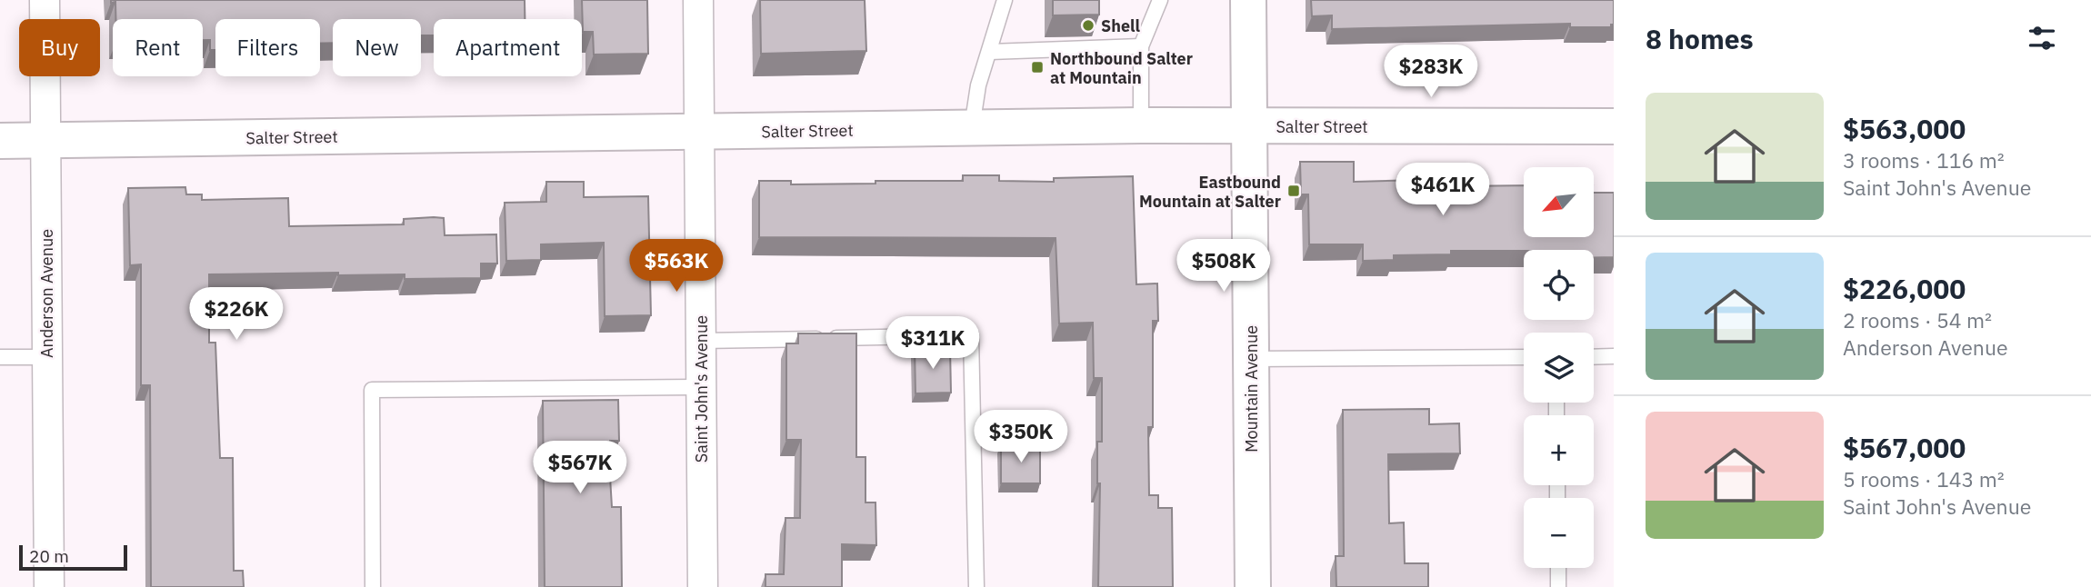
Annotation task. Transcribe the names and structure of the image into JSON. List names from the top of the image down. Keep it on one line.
{"streets":{"main road":["Salter Street","Mountain Avenue"],"street":["Anderson Avenue","Saint John's Avenue"]},"crossings":[["Salter Street","Anderson Avenue"],["Salter Street","Saint John's Avenue"],["Salter Street","Mountain Avenue"]],"places":{"other":["Shell"],"transit":["Northbound Salter at Mountain","Eastbound Mountain at Salter"]},"scale_bar":"20 m","north":"bottom left","page":{"heading":"8 homes","chip":["Buy","Rent","Filters","New","Apartment"],"price":["$283K","$461K","$563K","$508K","$226K","$311K","$350K","$567K"],"list":[{"name":"$563,000","note":"3 rooms · 116 m² · Saint John's Avenue"},{"name":"$226,000","note":"2 rooms · 54 m² · Anderson Avenue"},{"name":"$567,000","note":"5 rooms · 143 m² · Saint John's Avenue"}],"map_buttons":["+","−"],"scale":"20 m"}}
